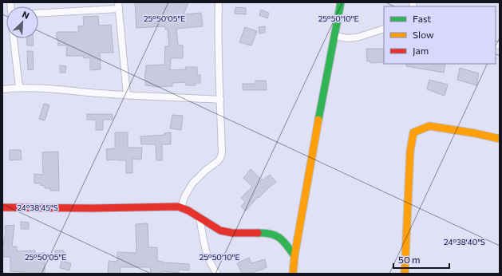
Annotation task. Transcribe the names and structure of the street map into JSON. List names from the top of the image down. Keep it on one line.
{"legend":["Fast","Slow","Jam"],"scale_bar":"50 m","north":"top right","coordinates":["25°50'05\"E","25°50'10\"E","24°38'45\"S","24°38'40\"S"]}
